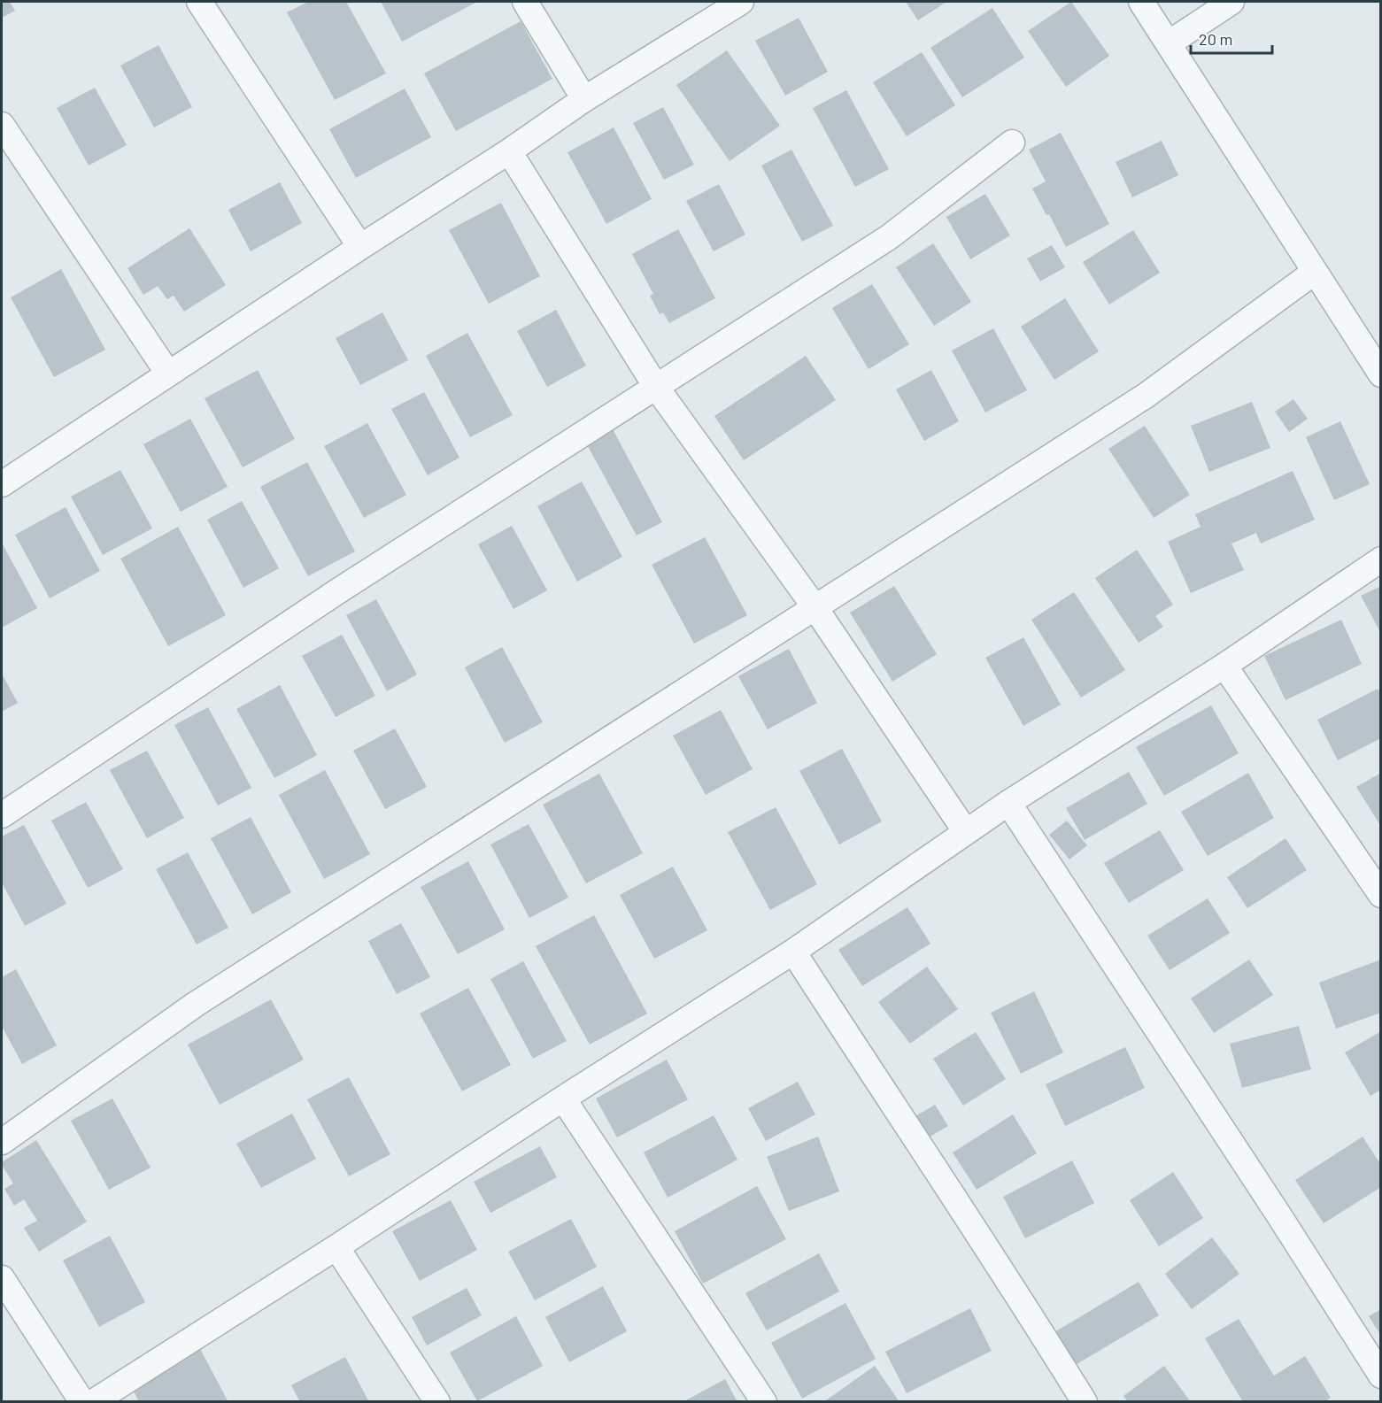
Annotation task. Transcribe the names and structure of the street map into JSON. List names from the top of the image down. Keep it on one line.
{"scale_bar":"20 m"}
